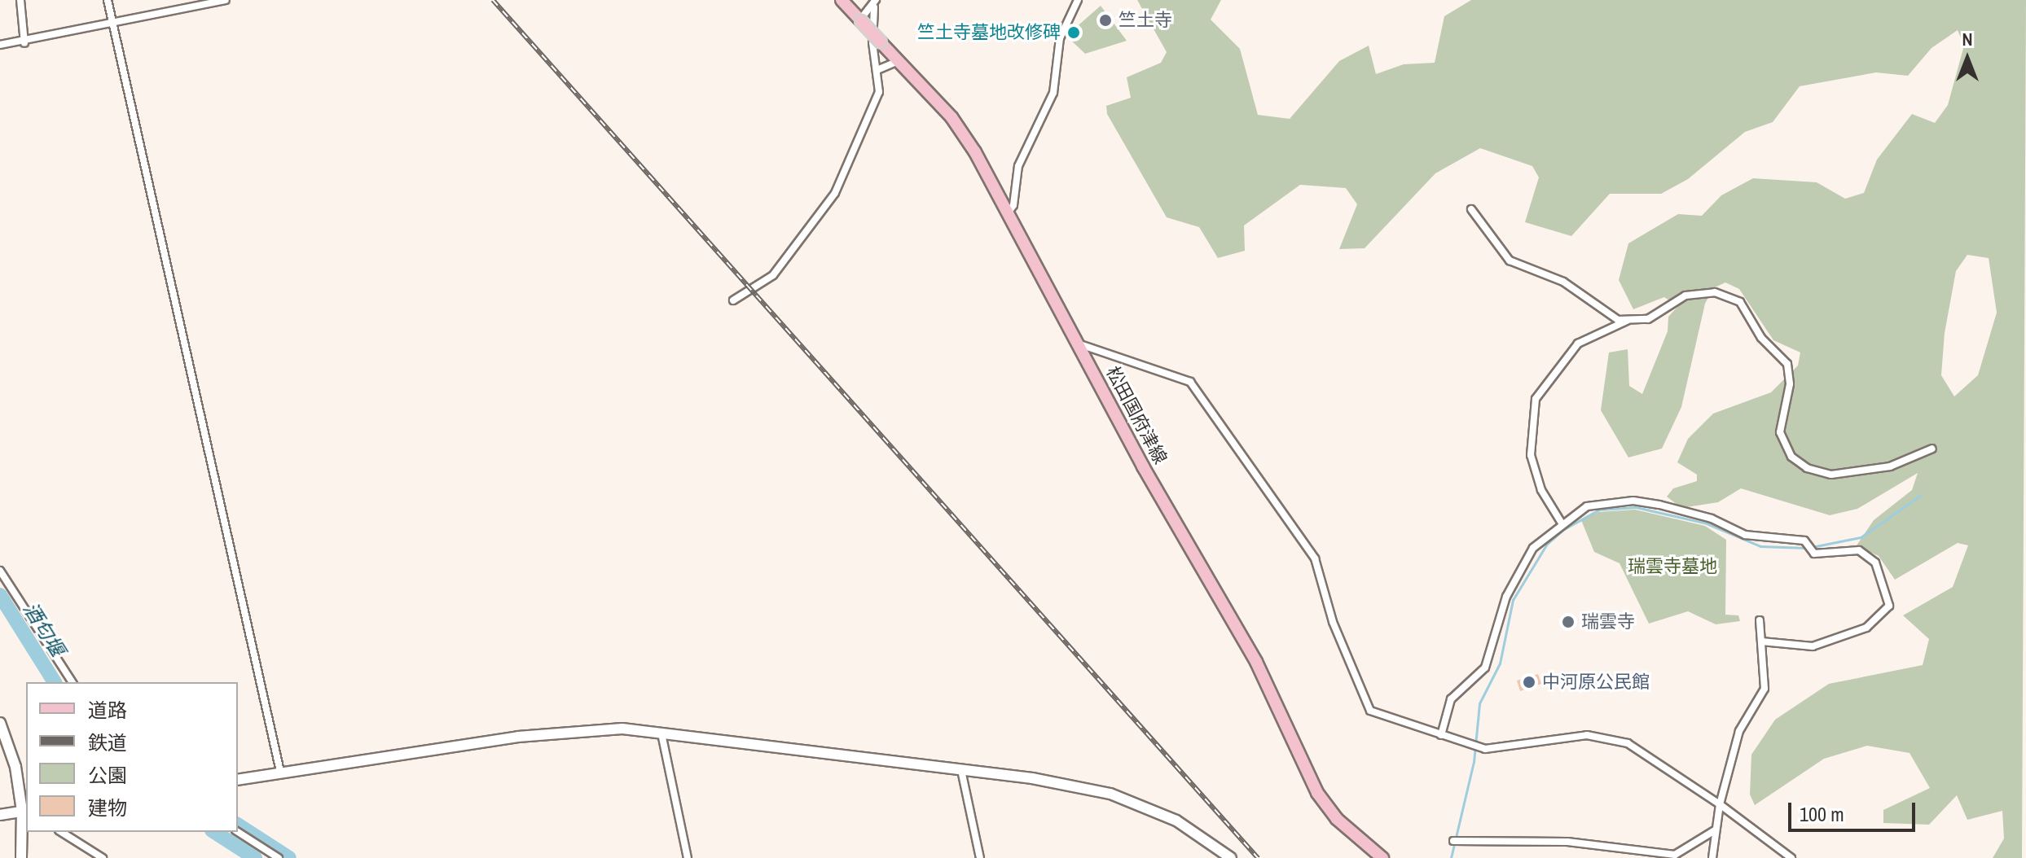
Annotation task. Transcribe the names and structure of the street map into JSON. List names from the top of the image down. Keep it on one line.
{"streets":{"main road":["松田国府津線"]},"water":["酒匂堰"],"parks":["瑞雲寺墓地"],"places":["竺土寺","竺土寺墓地改修碑","瑞雲寺","中河原公民館"],"legend":["道路","鉄道","公園","建物"],"scale_bar":"100 m","north":"top"}
